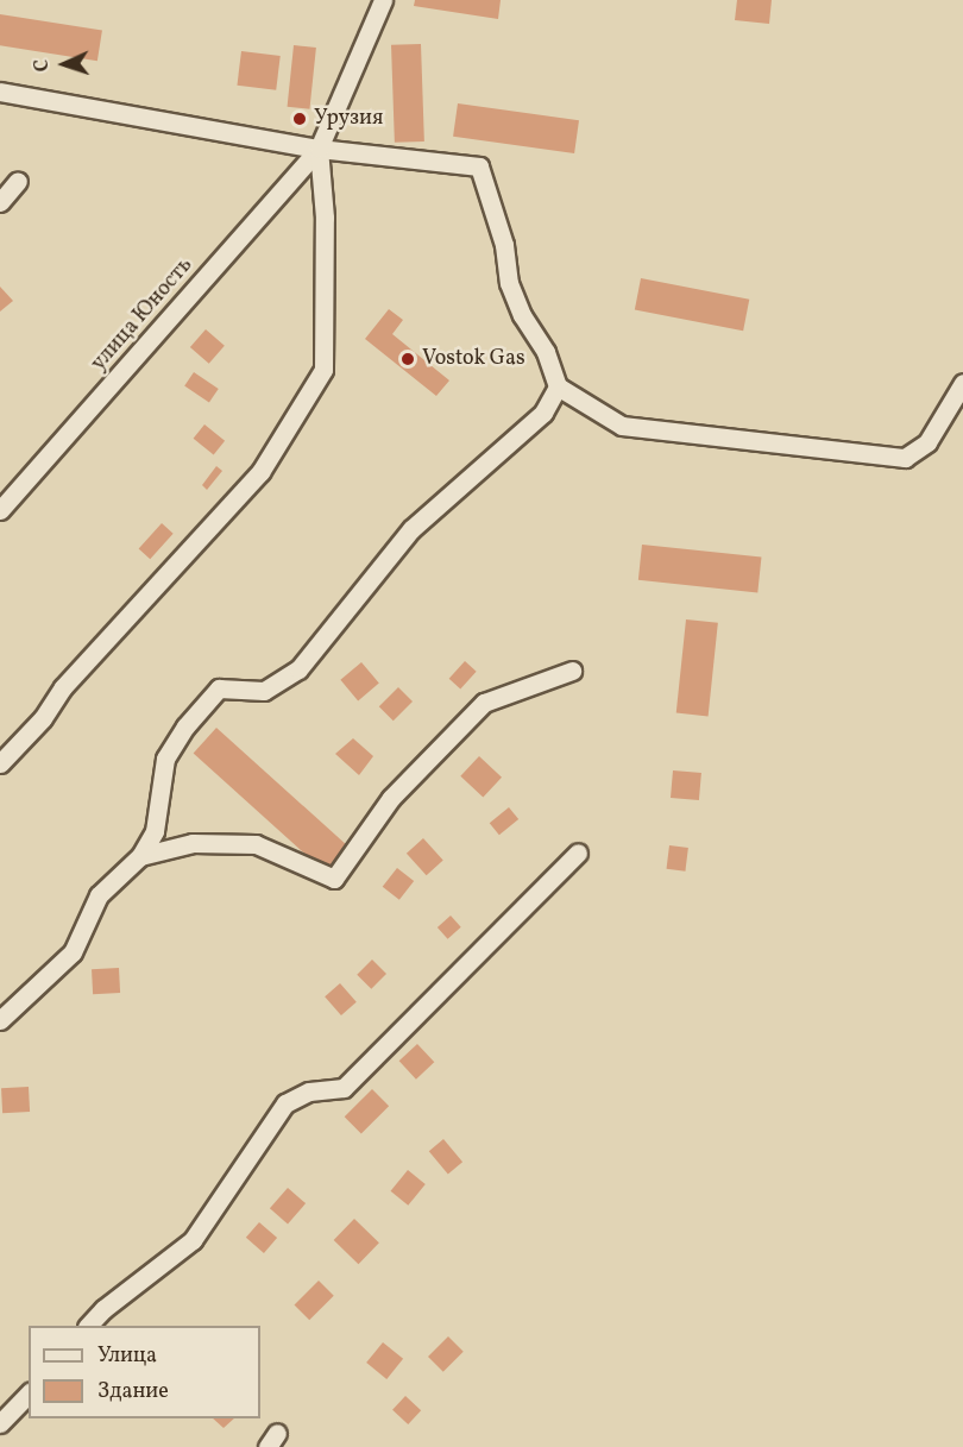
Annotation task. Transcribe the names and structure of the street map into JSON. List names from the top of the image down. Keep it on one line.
{"streets":{"street":["улица Юность"]},"places":["Урузия","Vostok Gas"],"legend":["Улица","Здание"],"north":"left"}
